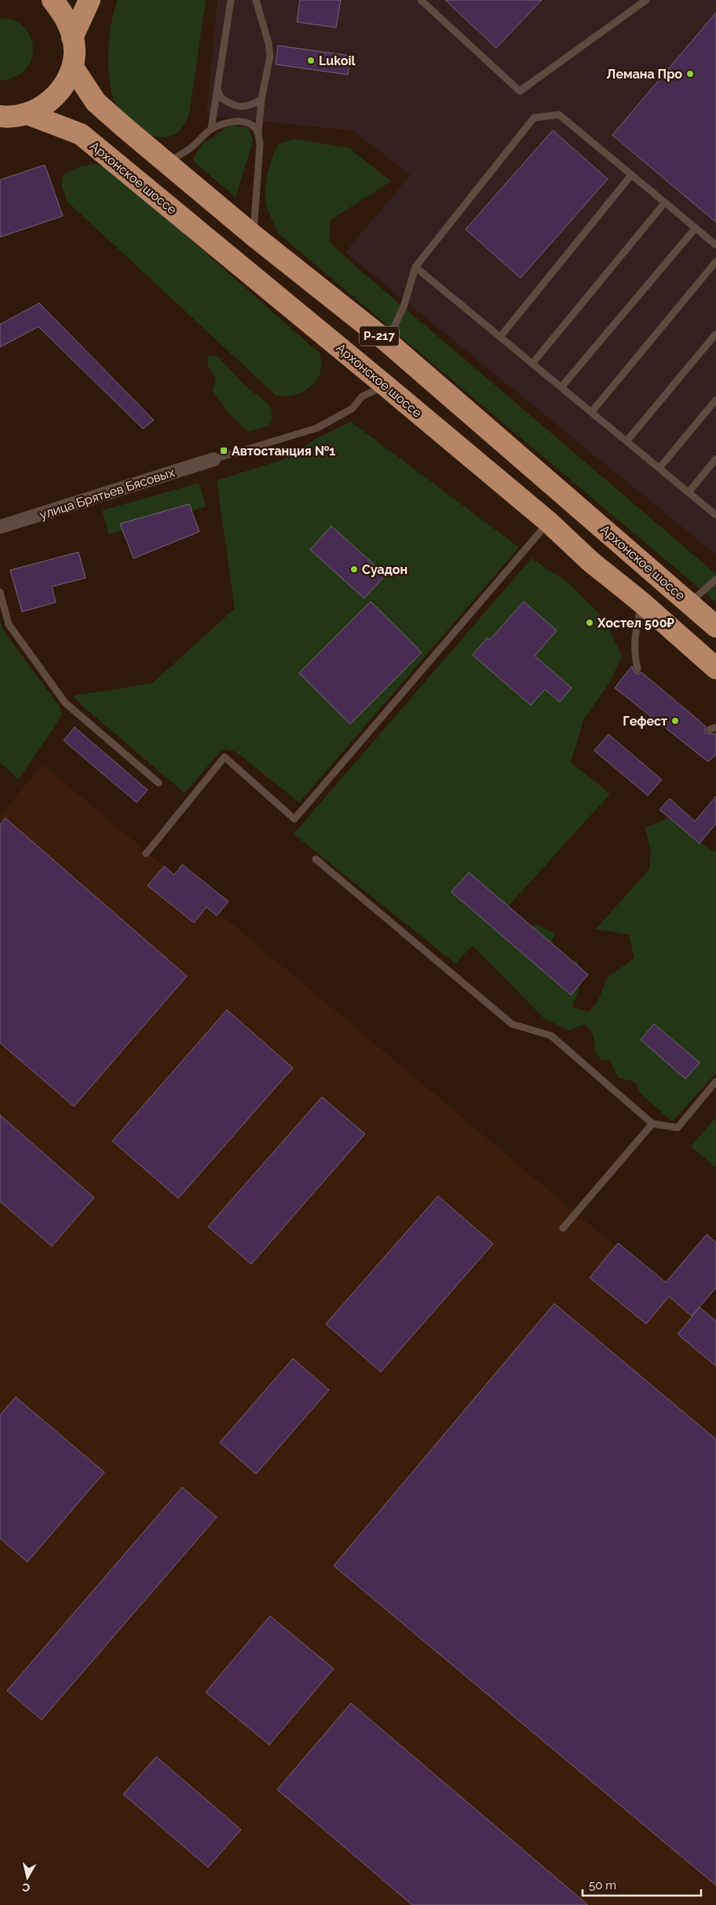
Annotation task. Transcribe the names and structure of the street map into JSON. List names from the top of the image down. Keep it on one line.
{"streets":{"highway":["Архонское шоссе","Р-217"],"street":["улица Брятьев Бясовых"]},"places":{"other":["Lukoil","Лемана Про","Суадон","Хостел 500₽","Гефест"],"transit":["Автостанция №1"]},"scale_bar":"50 m","north":"bottom"}
